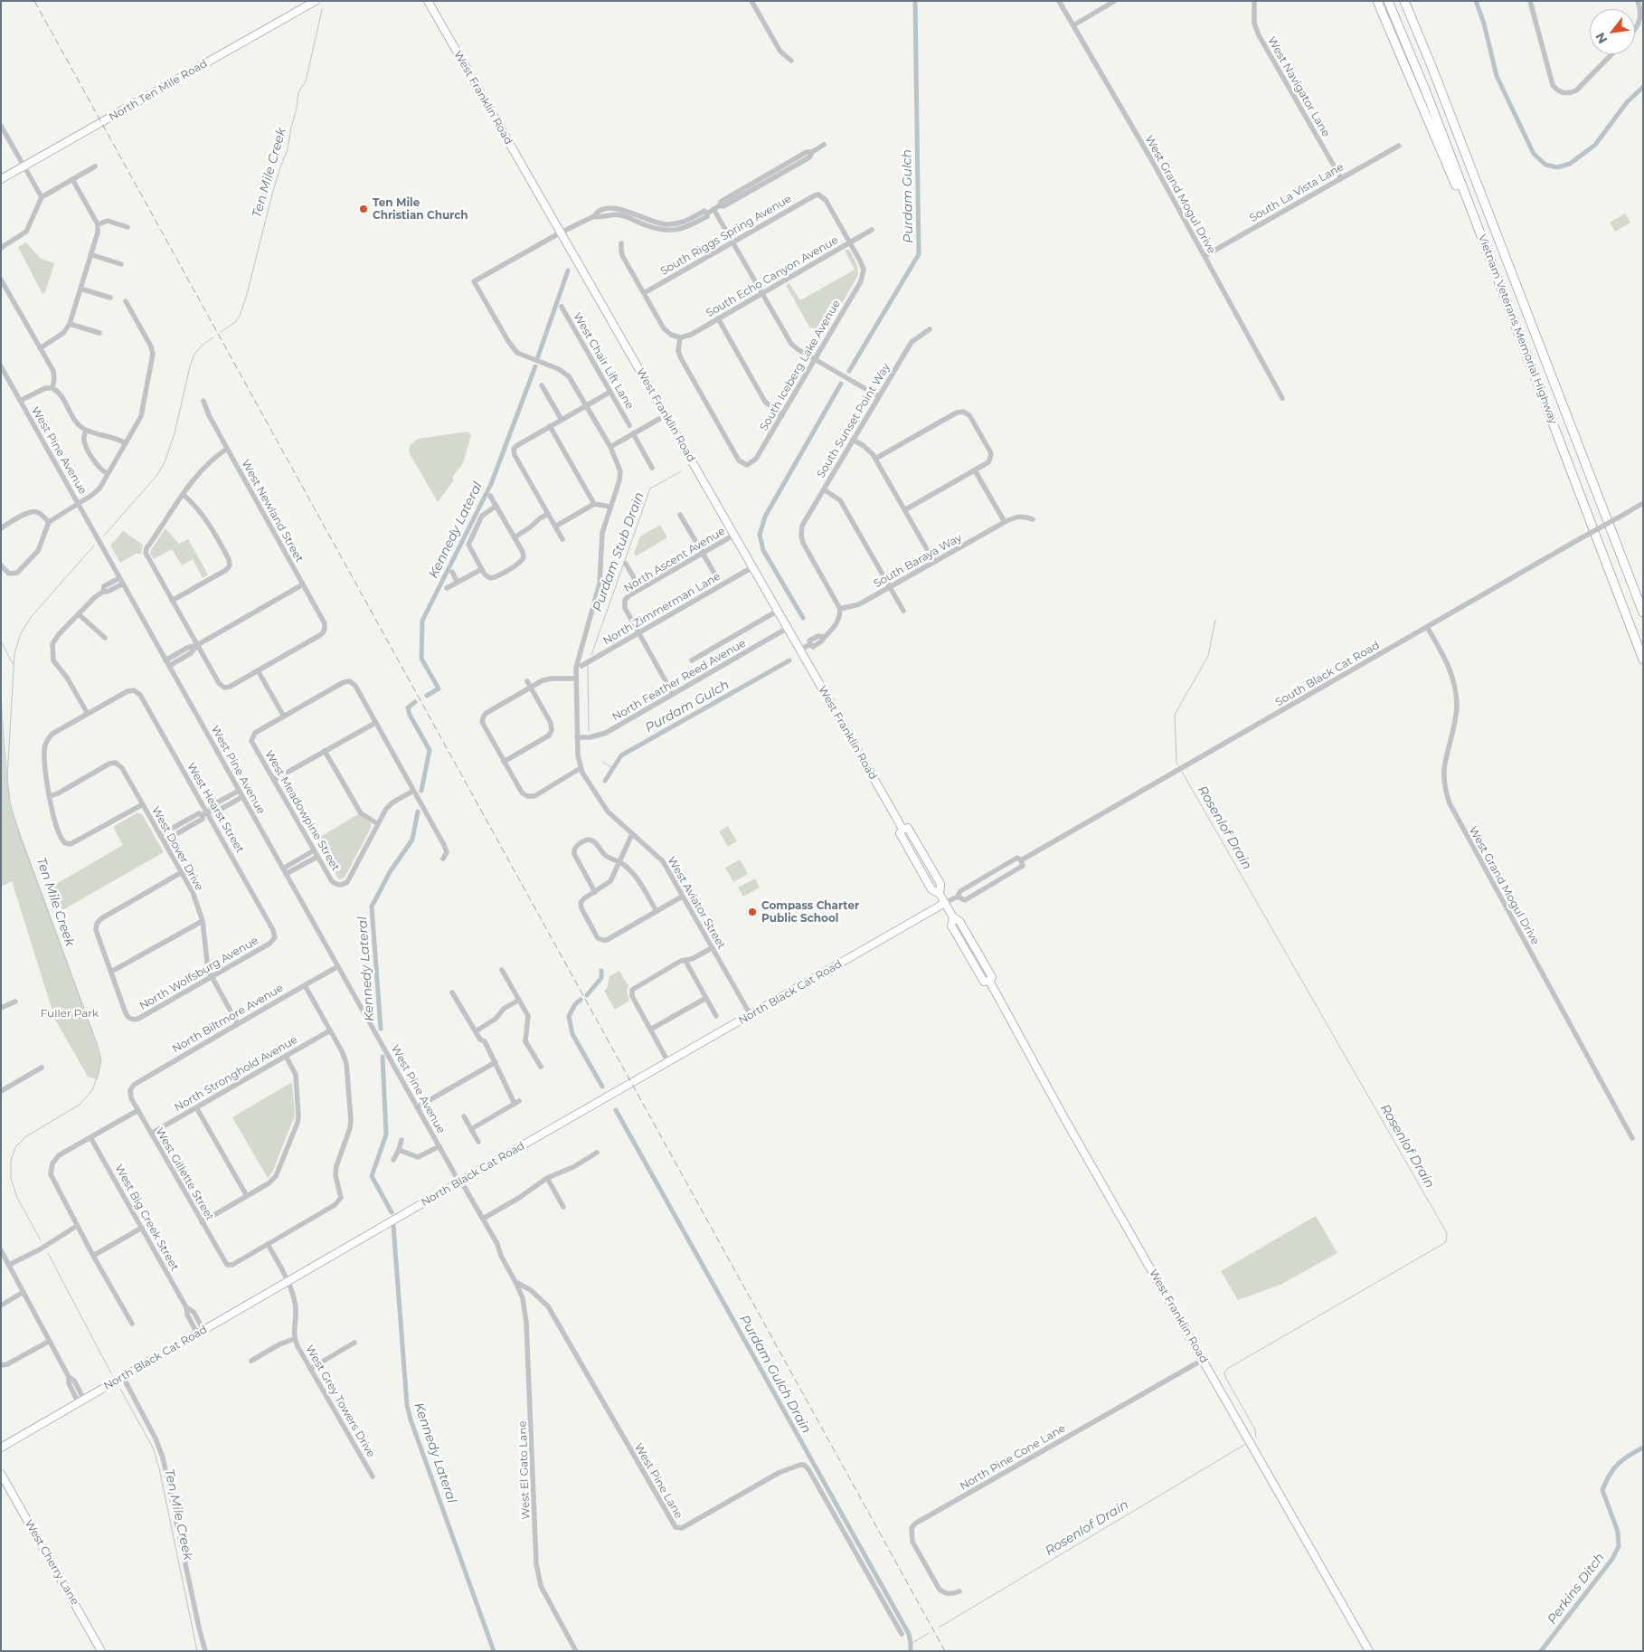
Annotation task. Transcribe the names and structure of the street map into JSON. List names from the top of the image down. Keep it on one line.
{"streets":{"highway":["Vietnam Veterans Memorial Highway"],"main road":["North Ten Mile Road","West Franklin Road","North Black Cat Road","West Cherry Lane"],"street":["West Navigator Lane","South La Vista Lane","West Grand Mogul Drive","South Riggs Spring Avenue","South Echo Canyon Avenue","West Chair Lift Lane","South Iceberg Lake Avenue","South Sunset Point Way","West Pine Avenue","West Newland Street","North Ascent Avenue","South Baraya Way","North Zimmerman Lane","South Black Cat Road","North Feather Reed Avenue","West Hearst Street","West Meadowpine Street","West Dover Drive","West Aviator Street","North Wolfsburg Avenue","North Biltmore Avenue","North Stronghold Avenue","West Gillette Street","West Big Creek Street","West Grey Towers Drive","North Pine Cone Lane","West El Gato Lane","West Pine Lane"]},"crossings":[["West Navigator Lane","South La Vista Lane"],["West Franklin Road","North Ascent Avenue"],["West Franklin Road","North Zimmerman Lane"],["West Franklin Road","South Black Cat Road"],["West Franklin Road","North Feather Reed Avenue"],["West Franklin Road","North Black Cat Road"],["West Franklin Road","North Pine Cone Lane"],["South La Vista Lane","West Grand Mogul Drive"],["West Grand Mogul Drive","South Black Cat Road"],["South Riggs Spring Avenue","South Echo Canyon Avenue"],["South Riggs Spring Avenue","South Iceberg Lake Avenue"],["South Echo Canyon Avenue","South Iceberg Lake Avenue"],["South Sunset Point Way","South Baraya Way"],["West Pine Avenue","North Black Cat Road"],["West Pine Avenue","North Biltmore Avenue"],["North Ascent Avenue","North Zimmerman Lane"],["South Black Cat Road","North Black Cat Road"],["West Hearst Street","North Wolfsburg Avenue"],["West Dover Drive","North Wolfsburg Avenue"],["West Dover Drive","North Biltmore Avenue"],["West Aviator Street","North Black Cat Road"],["North Black Cat Road","West Big Creek Street"],["North Black Cat Road","West Grey Towers Drive"],["North Biltmore Avenue","West Gillette Street"],["North Stronghold Avenue","West Gillette Street"],["West Gillette Street","West Grey Towers Drive"],["West El Gato Lane","West Pine Lane"]],"water":["Ten Mile Creek","Purdam Gulch","Kennedy Lateral","Purdam Stub Drain","Rosenlof Drain","Purdam Gulch Drain","Perkins Ditch"],"parks":["Fuller Park"],"places":["Ten Mile Christian Church","Compass Charter Public School"],"north":"bottom left"}
